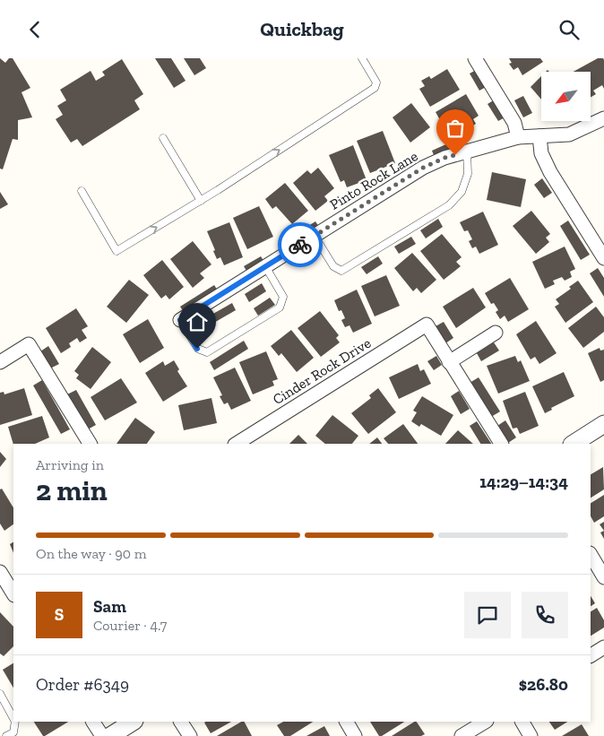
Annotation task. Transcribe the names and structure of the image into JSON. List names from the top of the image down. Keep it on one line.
{"streets":{"street":["Pinto Rock Lane","Cinder Rock Drive"]},"north":"bottom left","page":{"header":"Quickbag","heading":["2 min","Arriving in","14:29–14:34"],"panel":["Sam","Courier · 4.7","Order #6349","$26.80"],"bar":"On the way · 90 m","round":"S"}}
